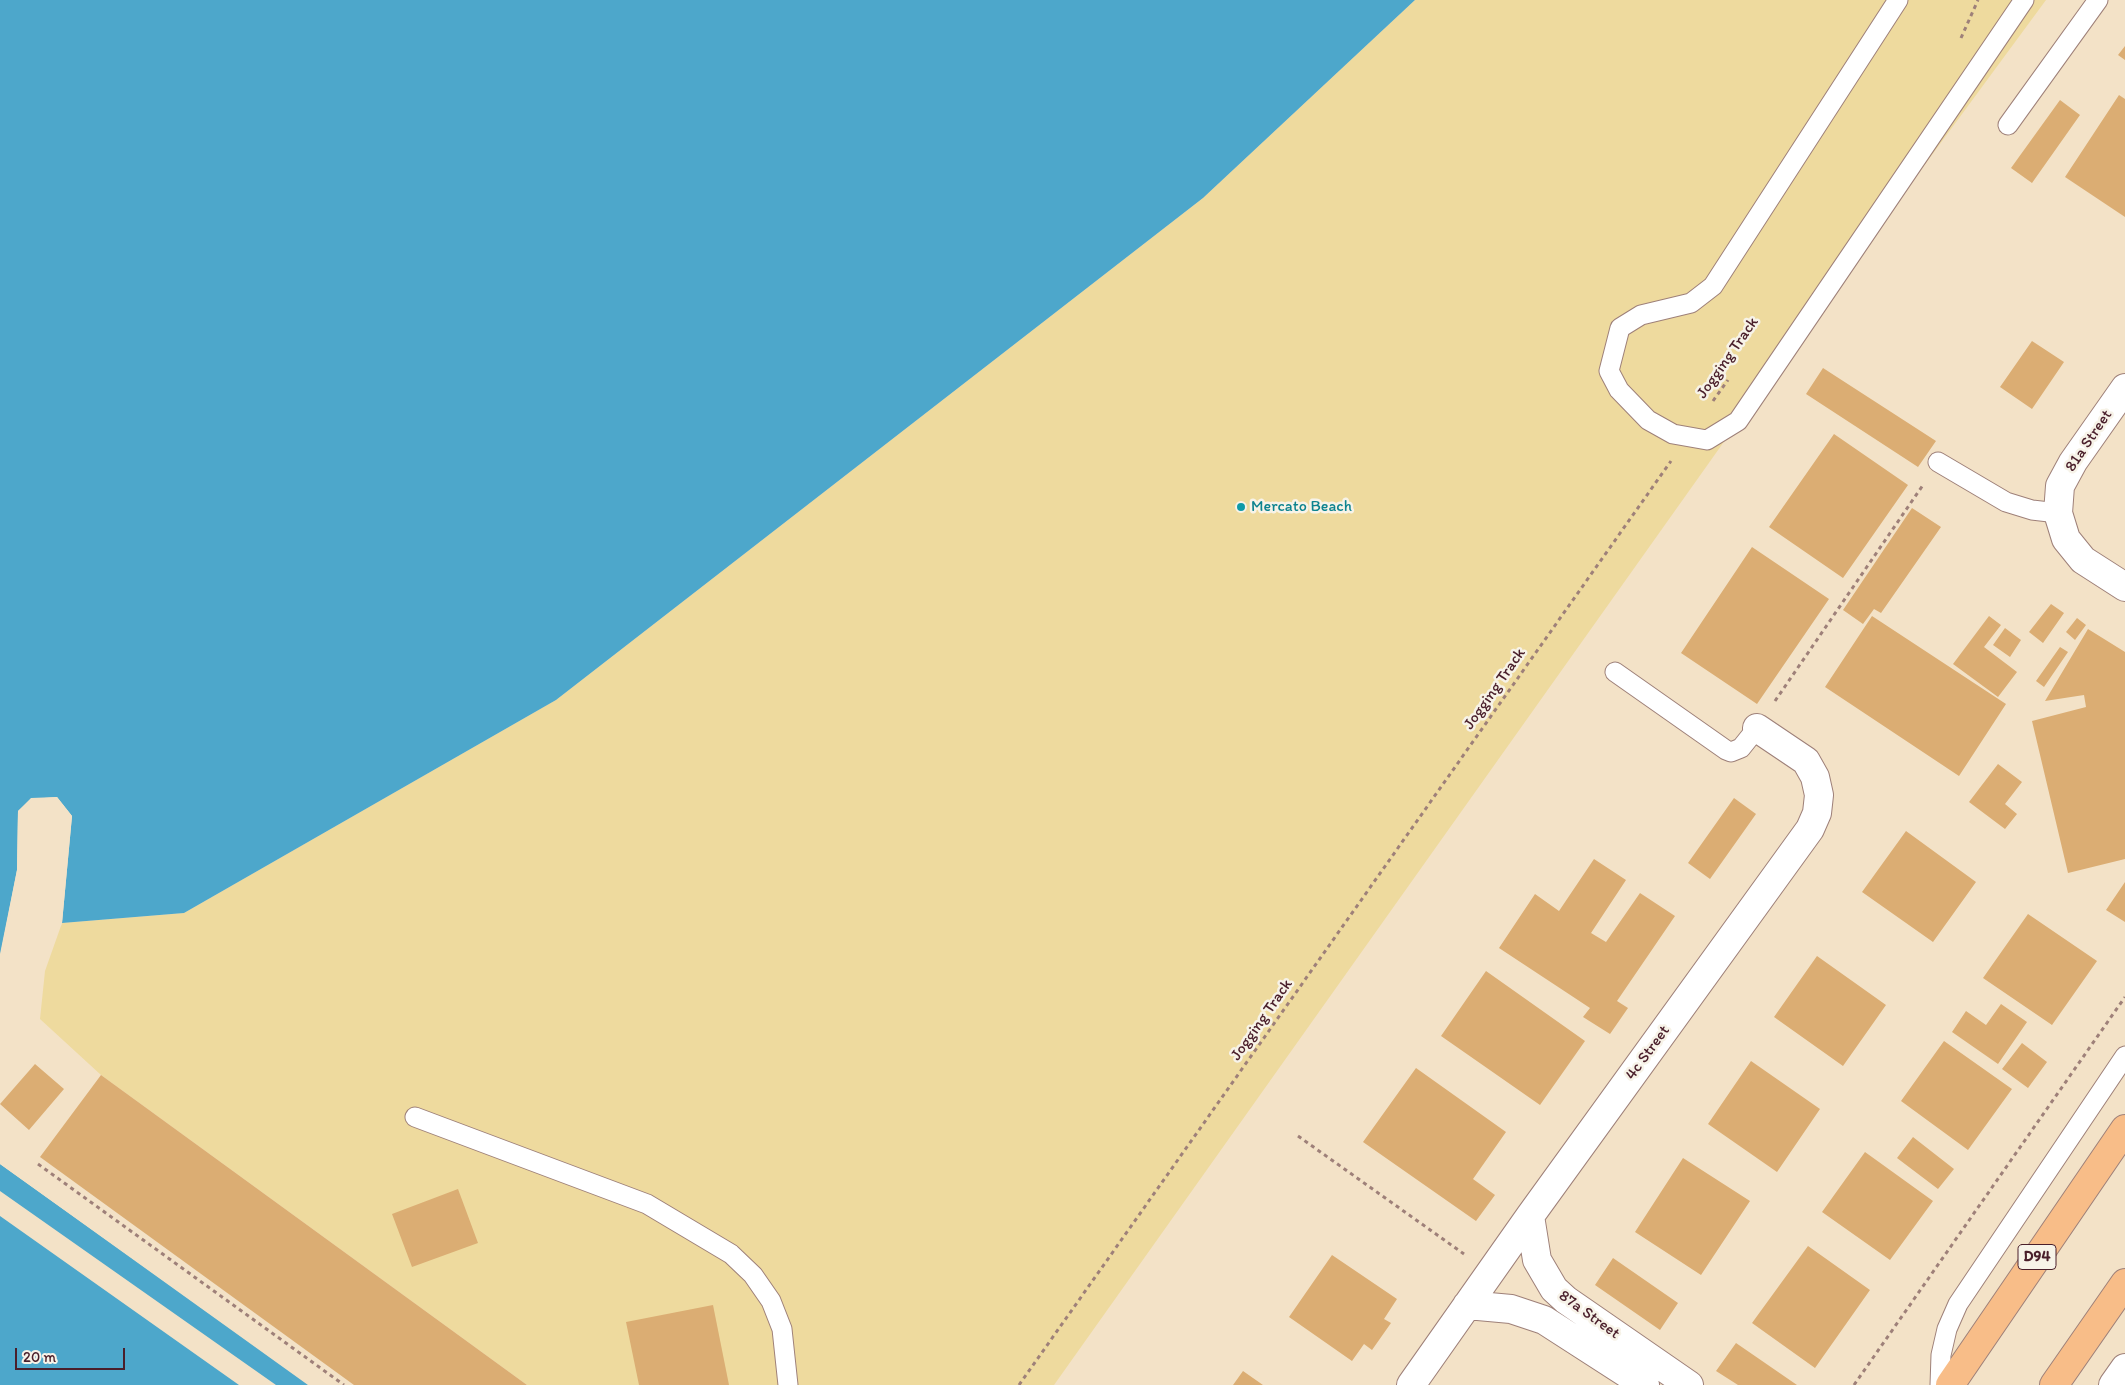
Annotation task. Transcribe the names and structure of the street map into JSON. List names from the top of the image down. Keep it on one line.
{"streets":{"main road":["D94"],"street":["81a Street","4c Street","87a Street"],"path":["Jogging Track"]},"crossings":[["4c Street","87a Street"]],"places":["Mercato Beach"],"scale_bar":"20 m"}
